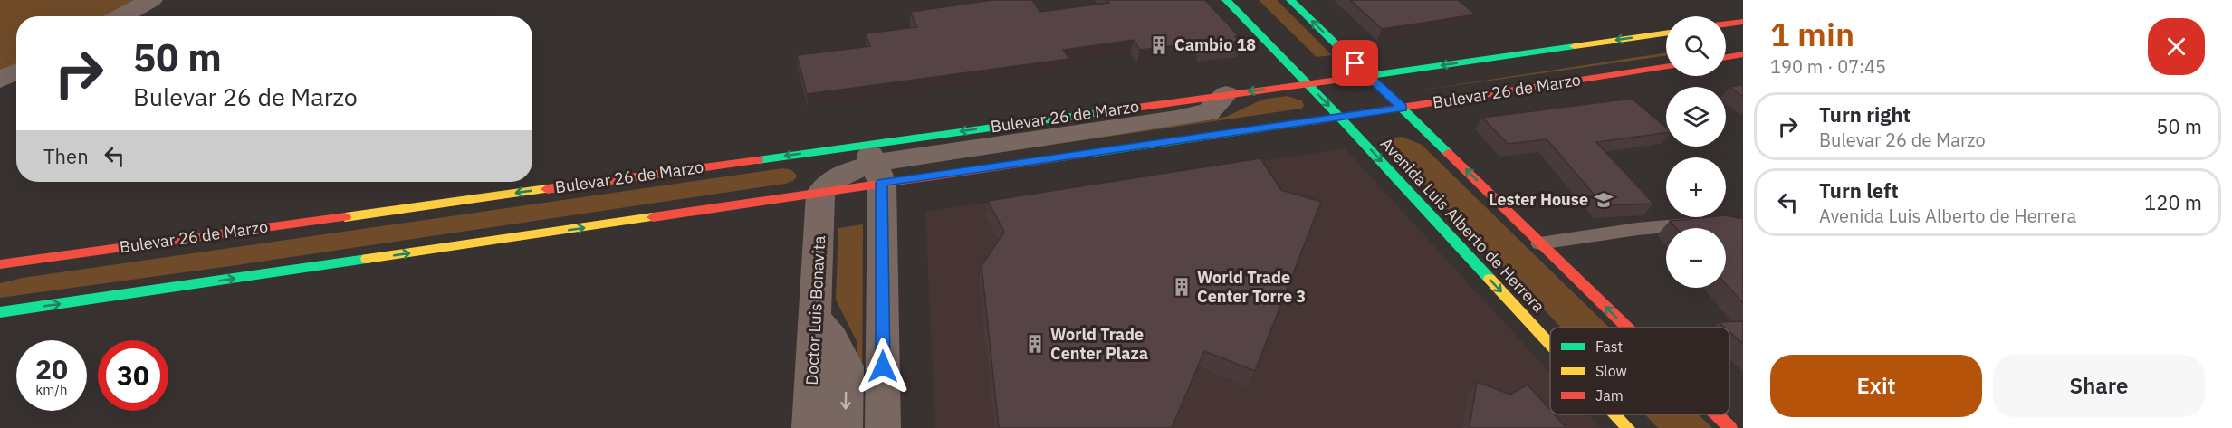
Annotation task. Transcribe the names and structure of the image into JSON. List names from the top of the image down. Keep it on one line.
{"streets":{"street":["Bulevar 26 de Marzo","Avenida Luis Alberto de Herrera","Doctor Luis Bonavita"]},"crossings":[["Bulevar 26 de Marzo","Avenida Luis Alberto de Herrera"],["Bulevar 26 de Marzo","Doctor Luis Bonavita"]],"places":{"building":["Cambio 18","World Trade Center Torre 3","World Trade Center Plaza"],"school or university":["Lester House"]},"legend":["Fast","Slow","Jam"],"page":{"heading":["1 min","190 m · 07:45"],"map_buttons":["+","−"],"turn":["50 m","Bulevar 26 de Marzo"],"list":[{"name":"Turn right","note":"Bulevar 26 de Marzo","value":"50 m"},{"name":"Turn left","note":"Avenida Luis Alberto de Herrera","value":"120 m"}],"then":"Then","speed":"20 km/h","limit":"30","buttons":["Exit","Share"]}}
